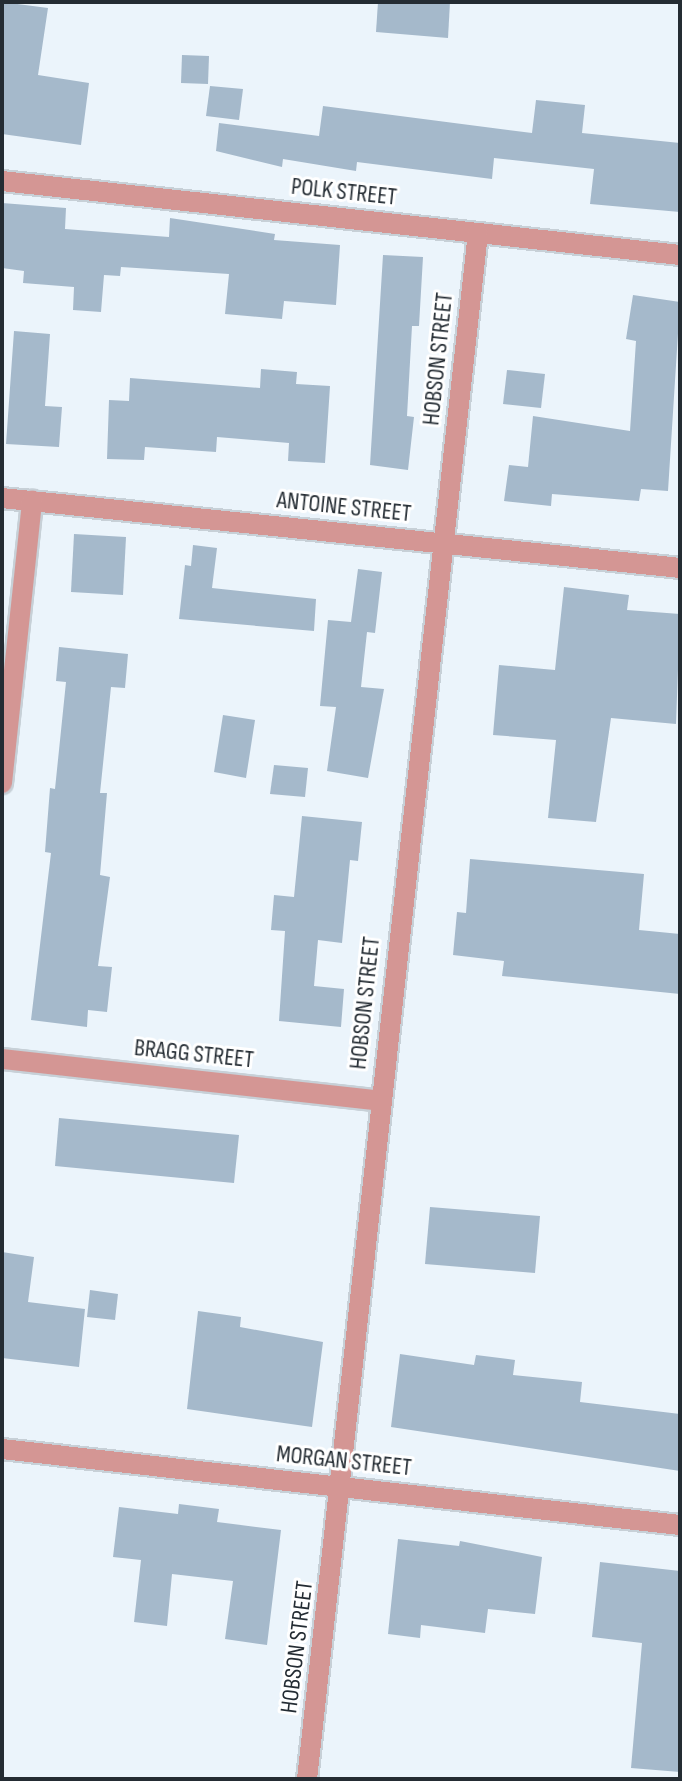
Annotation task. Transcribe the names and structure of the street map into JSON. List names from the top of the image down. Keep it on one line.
{"streets":{"street":["POLK STREET","HOBSON STREET","ANTOINE STREET","BRAGG STREET","MORGAN STREET"]},"crossings":[["POLK STREET","HOBSON STREET"],["HOBSON STREET","ANTOINE STREET"],["HOBSON STREET","BRAGG STREET"],["HOBSON STREET","MORGAN STREET"]]}
